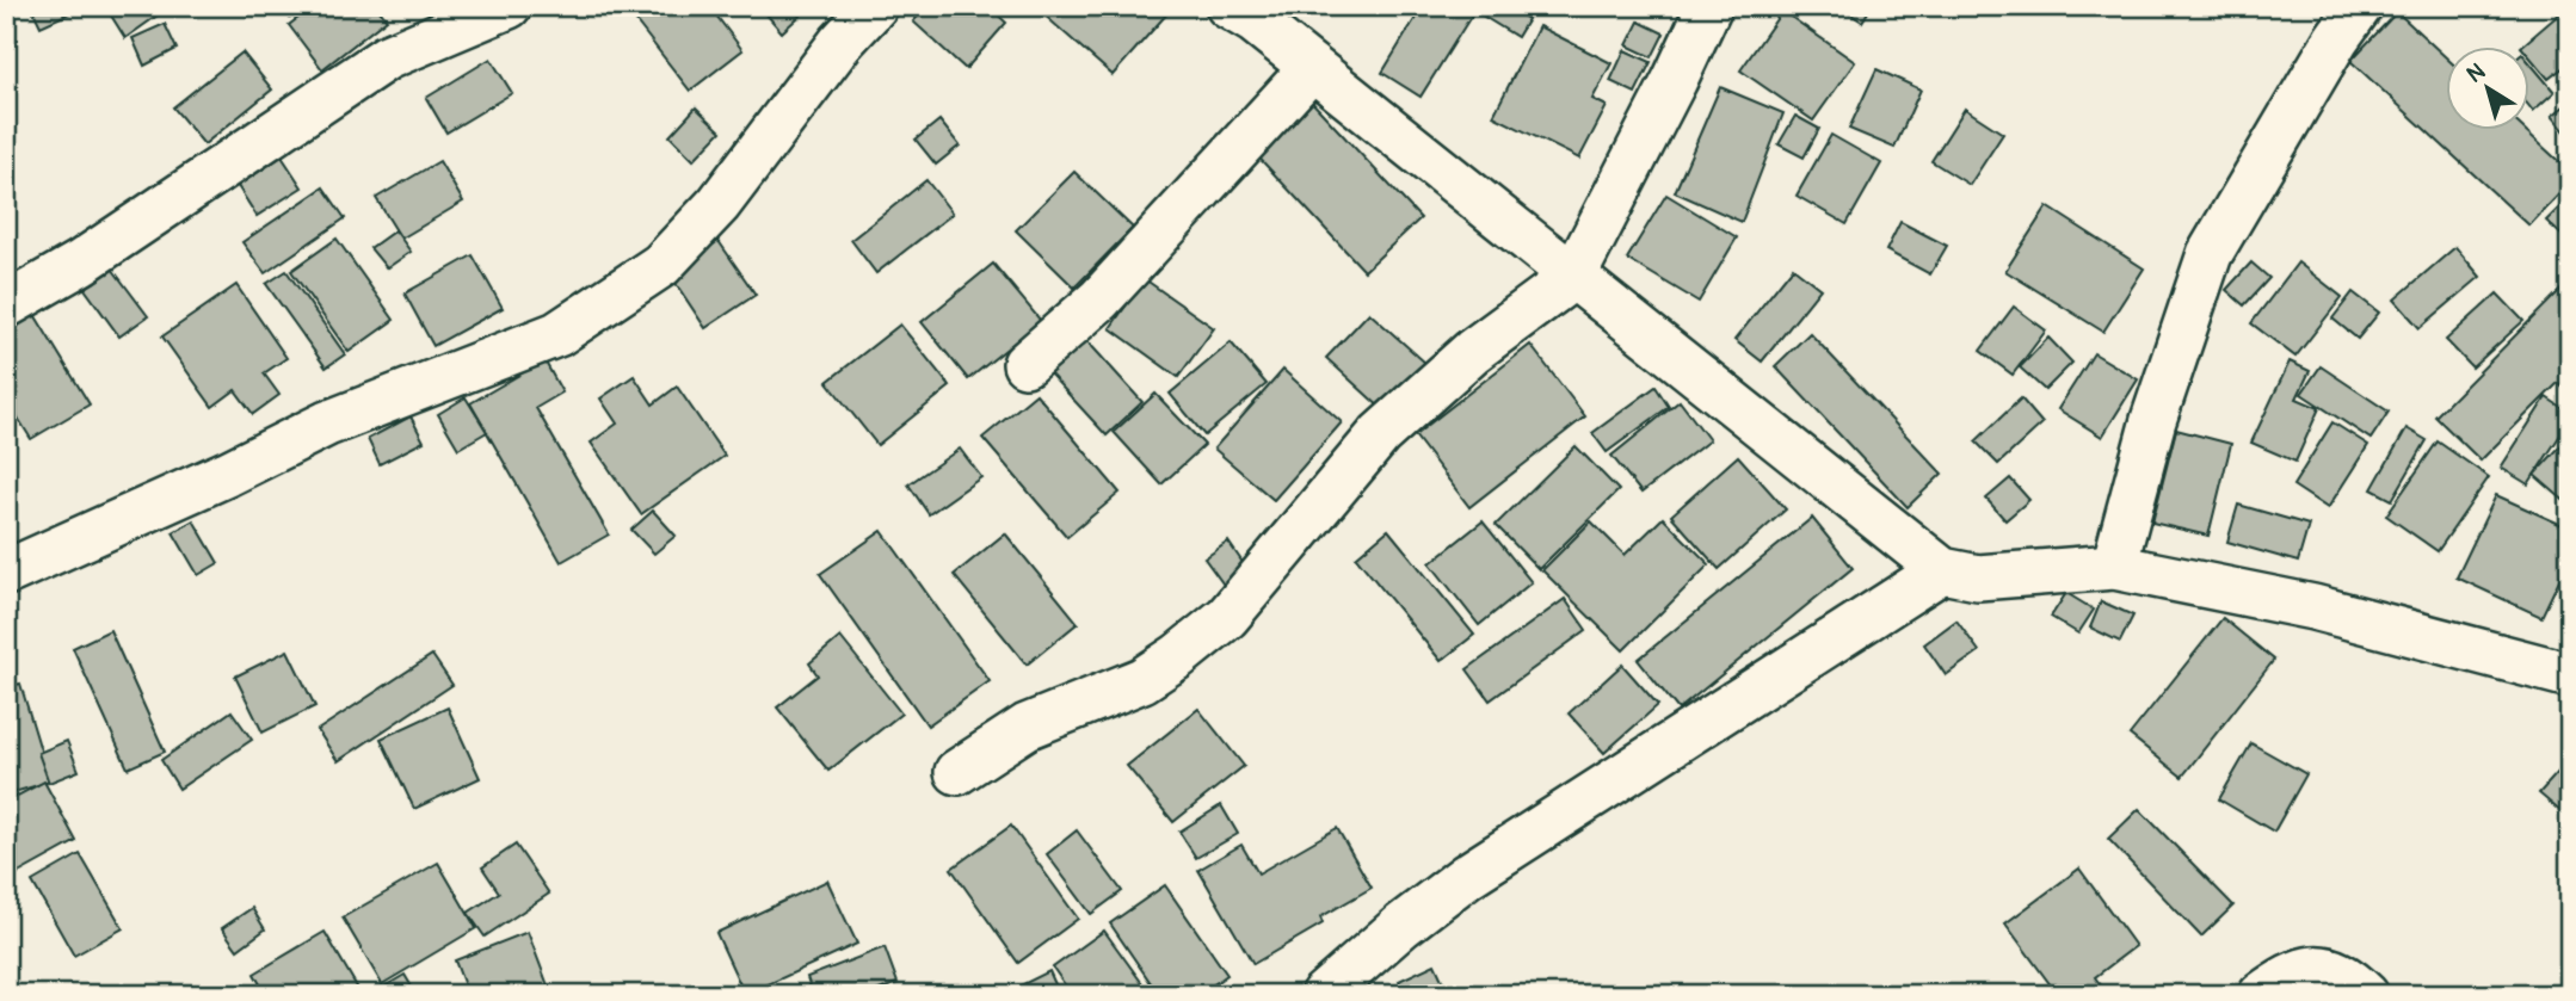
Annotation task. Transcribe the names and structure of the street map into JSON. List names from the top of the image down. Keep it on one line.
{"north":"top left"}
